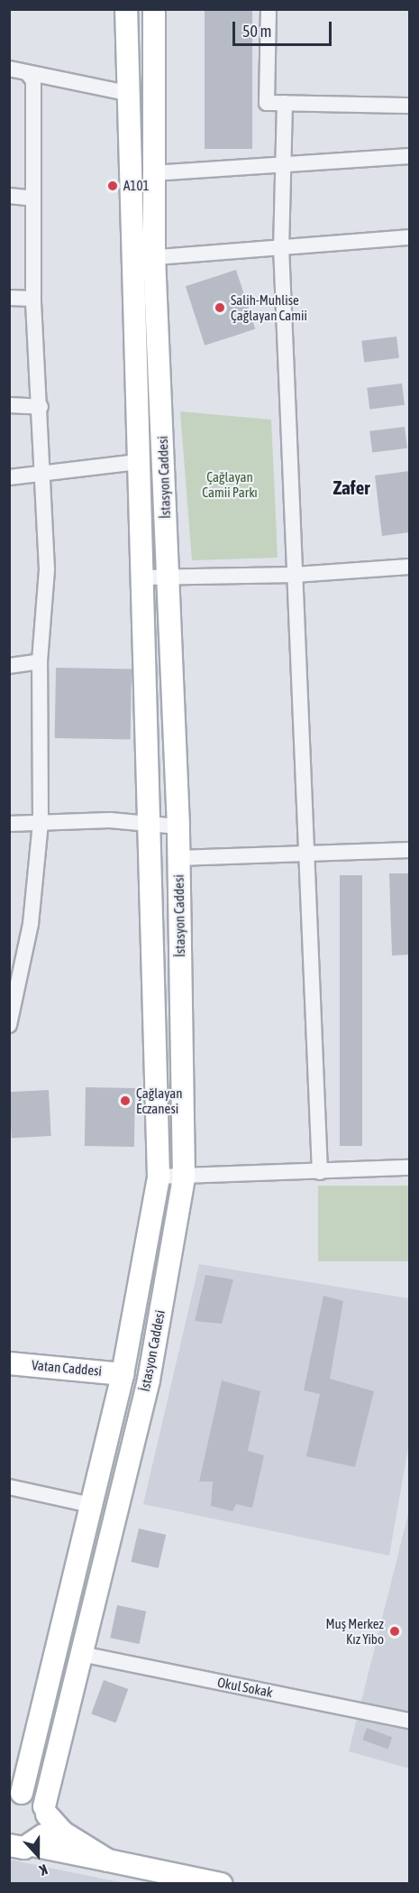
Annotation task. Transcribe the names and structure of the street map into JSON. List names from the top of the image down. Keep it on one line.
{"streets":{"main road":["İstasyon Caddesi","Vatan Caddesi"],"street":["Okul Sokak"]},"crossings":[["İstasyon Caddesi","Vatan Caddesi"],["İstasyon Caddesi","Okul Sokak"]],"districts":["Zafer"],"parks":["Çağlayan Camii Parkı"],"places":["A101","Salih-Muhlise Çağlayan Camii","Çağlayan Eczanesi","Muş Merkez Kız Yibo"],"scale_bar":"50 m","north":"bottom"}
